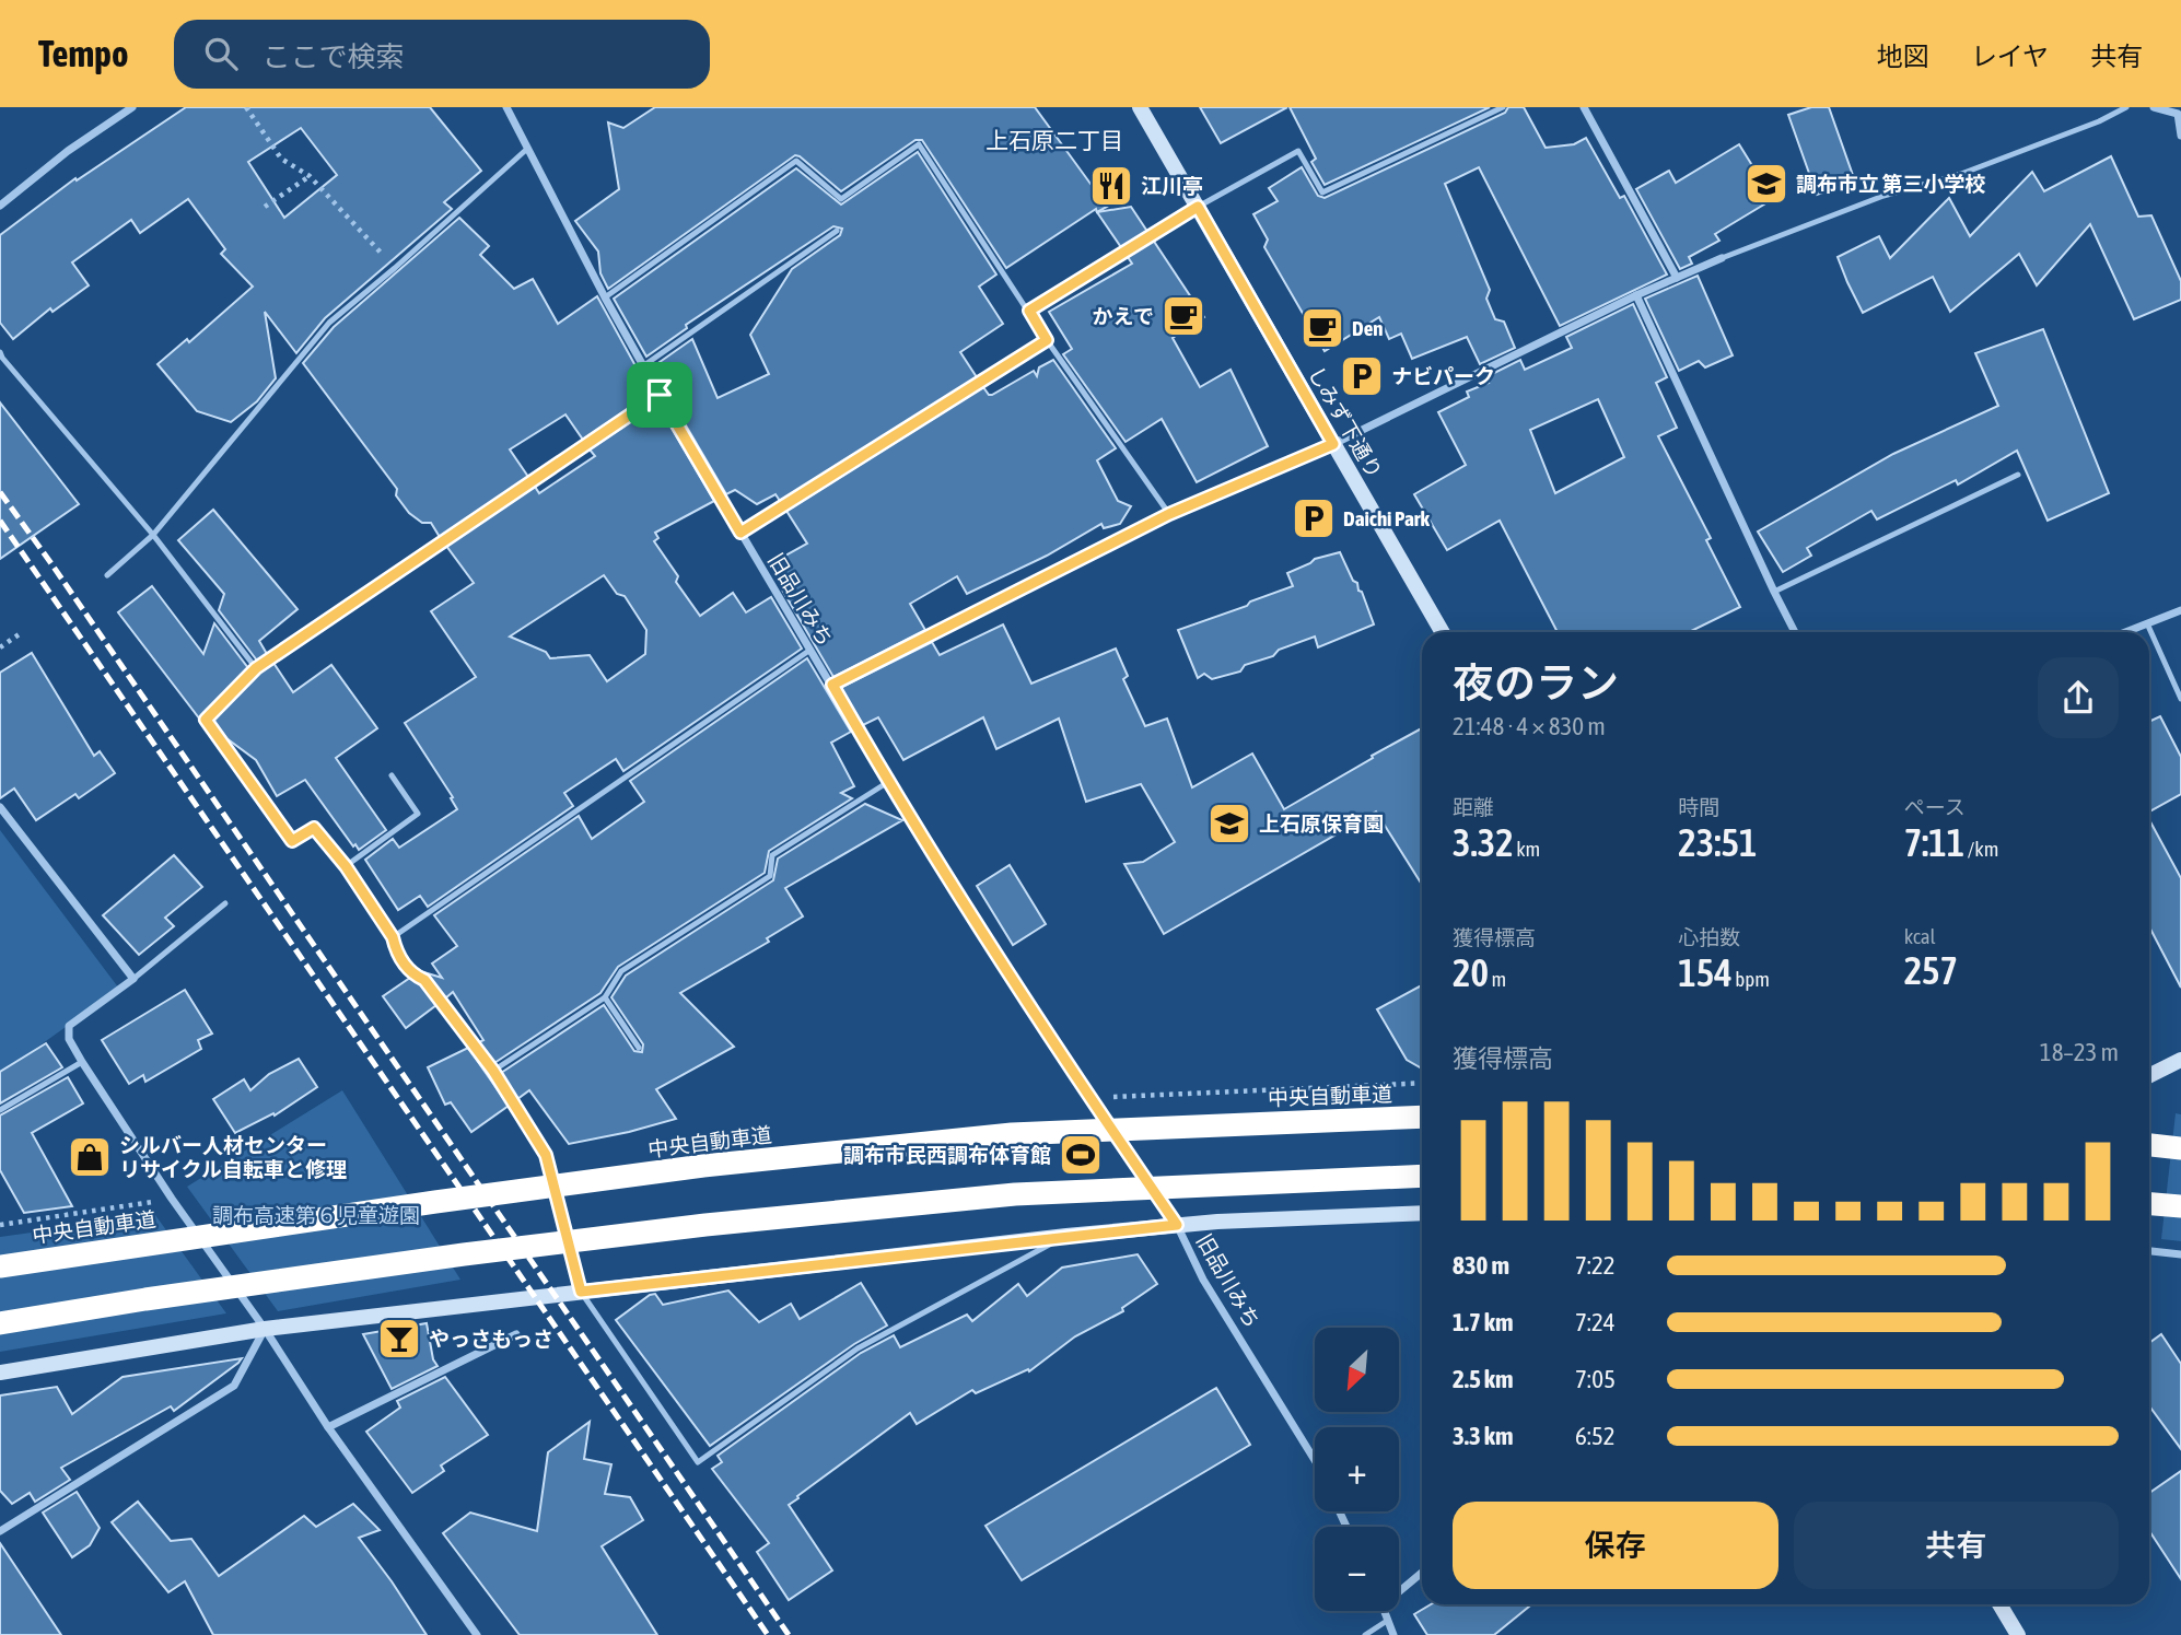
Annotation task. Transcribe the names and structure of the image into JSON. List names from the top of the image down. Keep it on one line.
{"streets":{"highway":["中央自動車道"],"street":["しみず下通り","旧品川みち"]},"districts":["上石原二丁目"],"parks":["調布高速第６児童遊園"],"places":{"school or university":["調布市立 第三小学校","上石原保育園"],"restaurant":["江川亭"],"cafe":["かえで","Den"],"parking":["ナビパーク","Daichi Park"],"sports":["調布市民西調布体育館"],"shop":["シルバー人材センター リサイクル自転車と修理"],"bar":["やっさもっさ"]},"north":"bottom left","page":{"header":"Tempo","search":"ここで検索","nav":["地図","レイヤ","共有"],"heading":["夜のラン","21:48 · 4 × 830 m"],"stats":[["距離","3.32 km"],["時間","23:51"],["ペース","7:11 /km"],["獲得標高","20 m"],["心拍数","154 bpm"],["kcal","257"]],"chart":["獲得標高","18–23 m"],"list":[{"name":"830 m","note":"7:22"},{"name":"1.7 km","note":"7:24"},{"name":"2.5 km","note":"7:05"},{"name":"3.3 km","note":"6:52"}],"map_buttons":["+","−"],"buttons":["保存","共有"]}}
